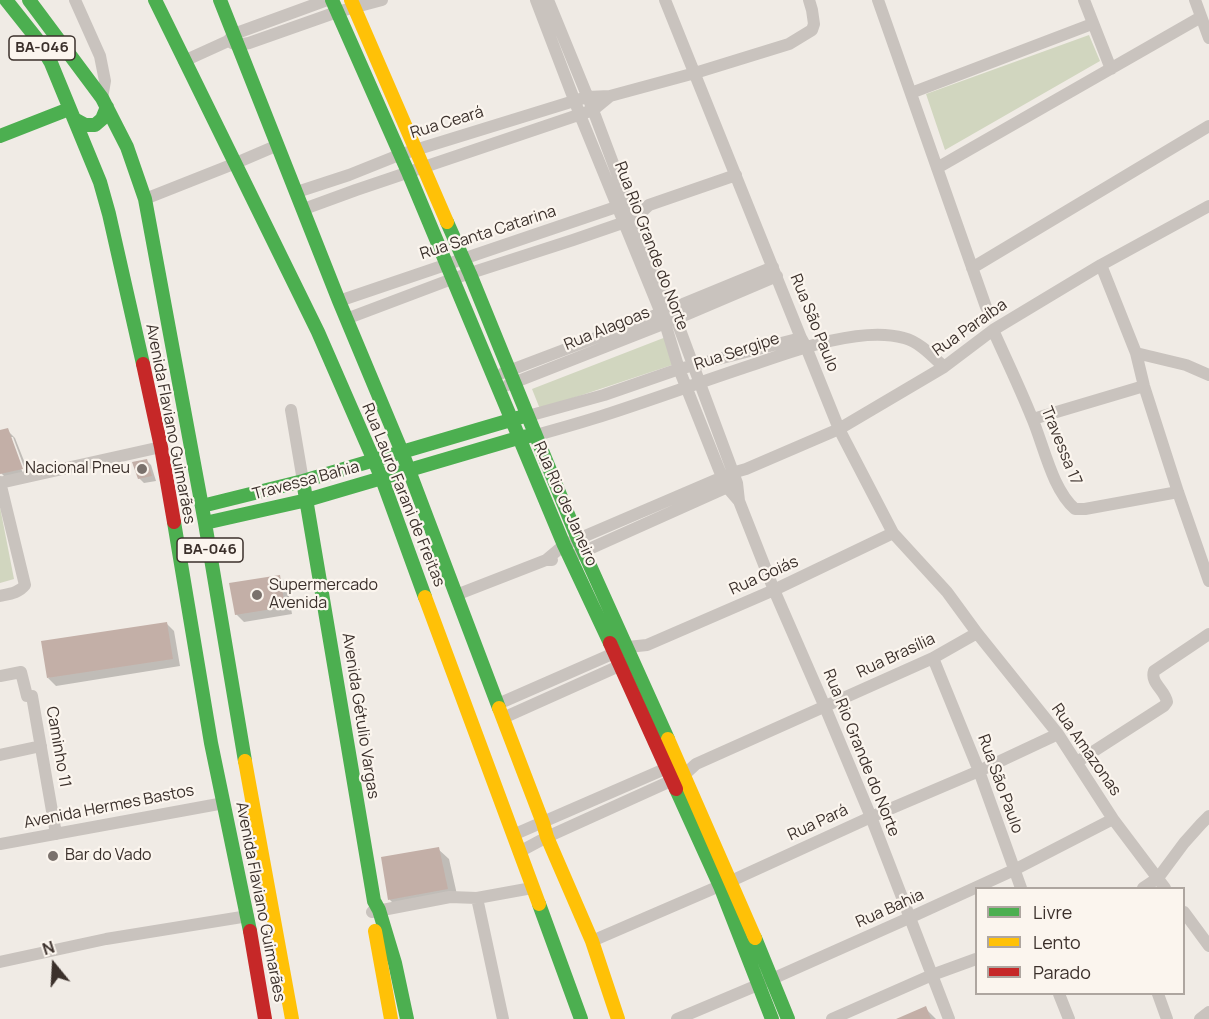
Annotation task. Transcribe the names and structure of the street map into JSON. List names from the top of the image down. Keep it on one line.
{"streets":{"street":["BA-046","Rua Ceará","Rua Santa Catarina","Rua Rio Grande do Norte","Rua São Paulo","Rua Paraíba","Rua Alagoas","Rua Sergipe","Avenida Flaviano Guimarães","Travessa 17","Travessa Bahia","Rua Lauro Farani de Freitas","Rua Rio de Janeiro","Rua Goiás","Rua Brasília","Avenida Gétulio Vargas","Caminho 11","Rua Amazonas","Avenida Hermes Bastos","Rua Pará","Rua Bahia"]},"crossings":[["Rua Ceará","Rua Rio Grande do Norte"],["Rua Ceará","Rua São Paulo"],["Rua Ceará","Rua Lauro Farani de Freitas"],["Rua Ceará","Rua Rio de Janeiro"],["Rua Santa Catarina","Rua Rio Grande do Norte"],["Rua Santa Catarina","Rua São Paulo"],["Rua Santa Catarina","Rua Lauro Farani de Freitas"],["Rua Santa Catarina","Rua Rio de Janeiro"],["Rua Rio Grande do Norte","Rua Paraíba"],["Rua Rio Grande do Norte","Rua Alagoas"],["Rua Rio Grande do Norte","Rua Sergipe"],["Rua Rio Grande do Norte","Rua Goiás"],["Rua Rio Grande do Norte","Rua Brasília"],["Rua Rio Grande do Norte","Rua Pará"],["Rua Rio Grande do Norte","Rua Bahia"],["Rua São Paulo","Rua Paraíba"],["Rua São Paulo","Rua Alagoas"],["Rua São Paulo","Rua Sergipe"],["Rua São Paulo","Rua Goiás"],["Rua São Paulo","Rua Brasília"],["Rua São Paulo","Rua Amazonas"],["Rua São Paulo","Rua Pará"],["Rua São Paulo","Rua Bahia"],["Rua Paraíba","Rua Sergipe"],["Rua Paraíba","Travessa 17"],["Rua Alagoas","Rua Rio de Janeiro"],["Rua Sergipe","Travessa Bahia"],["Rua Sergipe","Rua Rio de Janeiro"],["Avenida Flaviano Guimarães","Travessa Bahia"],["Avenida Flaviano Guimarães","Avenida Hermes Bastos"],["Travessa Bahia","Rua Lauro Farani de Freitas"],["Travessa Bahia","Rua Rio de Janeiro"],["Travessa Bahia","Avenida Gétulio Vargas"],["Rua Lauro Farani de Freitas","Rua Goiás"],["Rua Lauro Farani de Freitas","Rua Brasília"],["Rua Lauro Farani de Freitas","Rua Pará"],["Rua Rio de Janeiro","Rua Goiás"],["Rua Rio de Janeiro","Rua Brasília"],["Rua Rio de Janeiro","Rua Pará"],["Rua Rio de Janeiro","Rua Bahia"],["Rua Brasília","Rua Amazonas"],["Caminho 11","Avenida Hermes Bastos"],["Rua Amazonas","Rua Pará"],["Rua Amazonas","Rua Bahia"]],"places":["Nacional Pneu","Supermercado Avenida","Bar do Vado"],"legend":["Livre","Lento","Parado"],"north":"top"}
